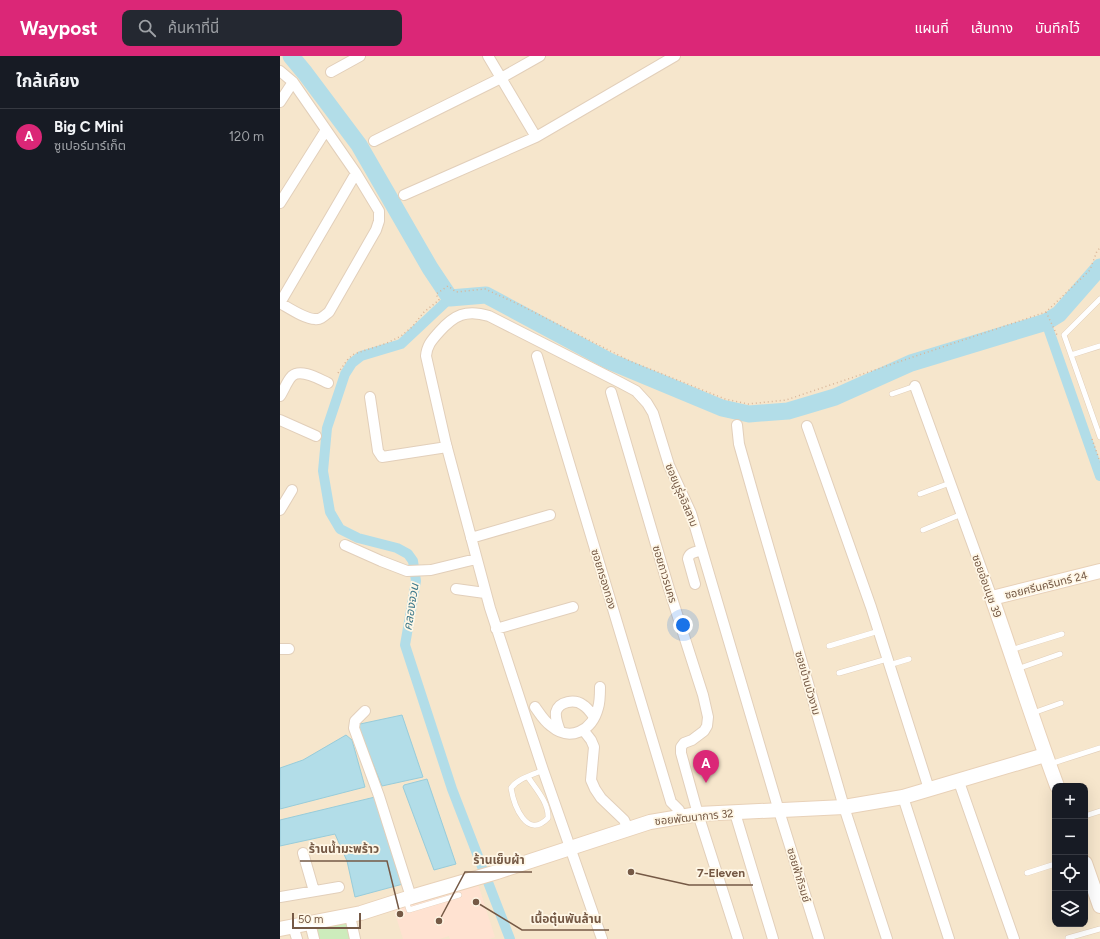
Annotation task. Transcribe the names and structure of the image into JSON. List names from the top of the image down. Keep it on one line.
{"streets":{"street":["ซอยนูรุ่ลอิสลาม","ซอยถาวรนคร","ซอยกรองทอง","ซอยศรีนครินทร์ 24","ซอยอ่อนนุช 39","ซอยบ้านบัวงาม","ซอยพัฒนาการ 32","ซอยฟ้าภิรมย์"]},"crossings":[["ซอยนูรุ่ลอิสลาม","ซอยพัฒนาการ 32"],["ซอยนูรุ่ลอิสลาม","ซอยฟ้าภิรมย์"],["ซอยถาวรนคร","ซอยพัฒนาการ 32"],["ซอยกรองทอง","ซอยพัฒนาการ 32"],["ซอยศรีนครินทร์ 24","ซอยอ่อนนุช 39"],["ซอยอ่อนนุช 39","ซอยพัฒนาการ 32"],["ซอยบ้านบัวงาม","ซอยพัฒนาการ 32"],["ซอยพัฒนาการ 32","ซอยฟ้าภิรมย์"]],"water":["คลองจวน"],"places":["7-Eleven","เนื้อตุ๋นพันล้าน","ร้านน้ำมะพร้าว","ร้านเย็บผ้า"],"scale_bar":"50 m","page":{"header":"Waypost","search":"ค้นหาที่นี่","nav":["แผนที่","เส้นทาง","บันทึกไว้"],"heading":"ใกล้เคียง","list":[{"mark":"A","name":"Big C Mini","note":"ซูเปอร์มาร์เก็ต","value":"120 m"}],"pins":"A","map_buttons":["+","−"],"scale":"50 m"}}
